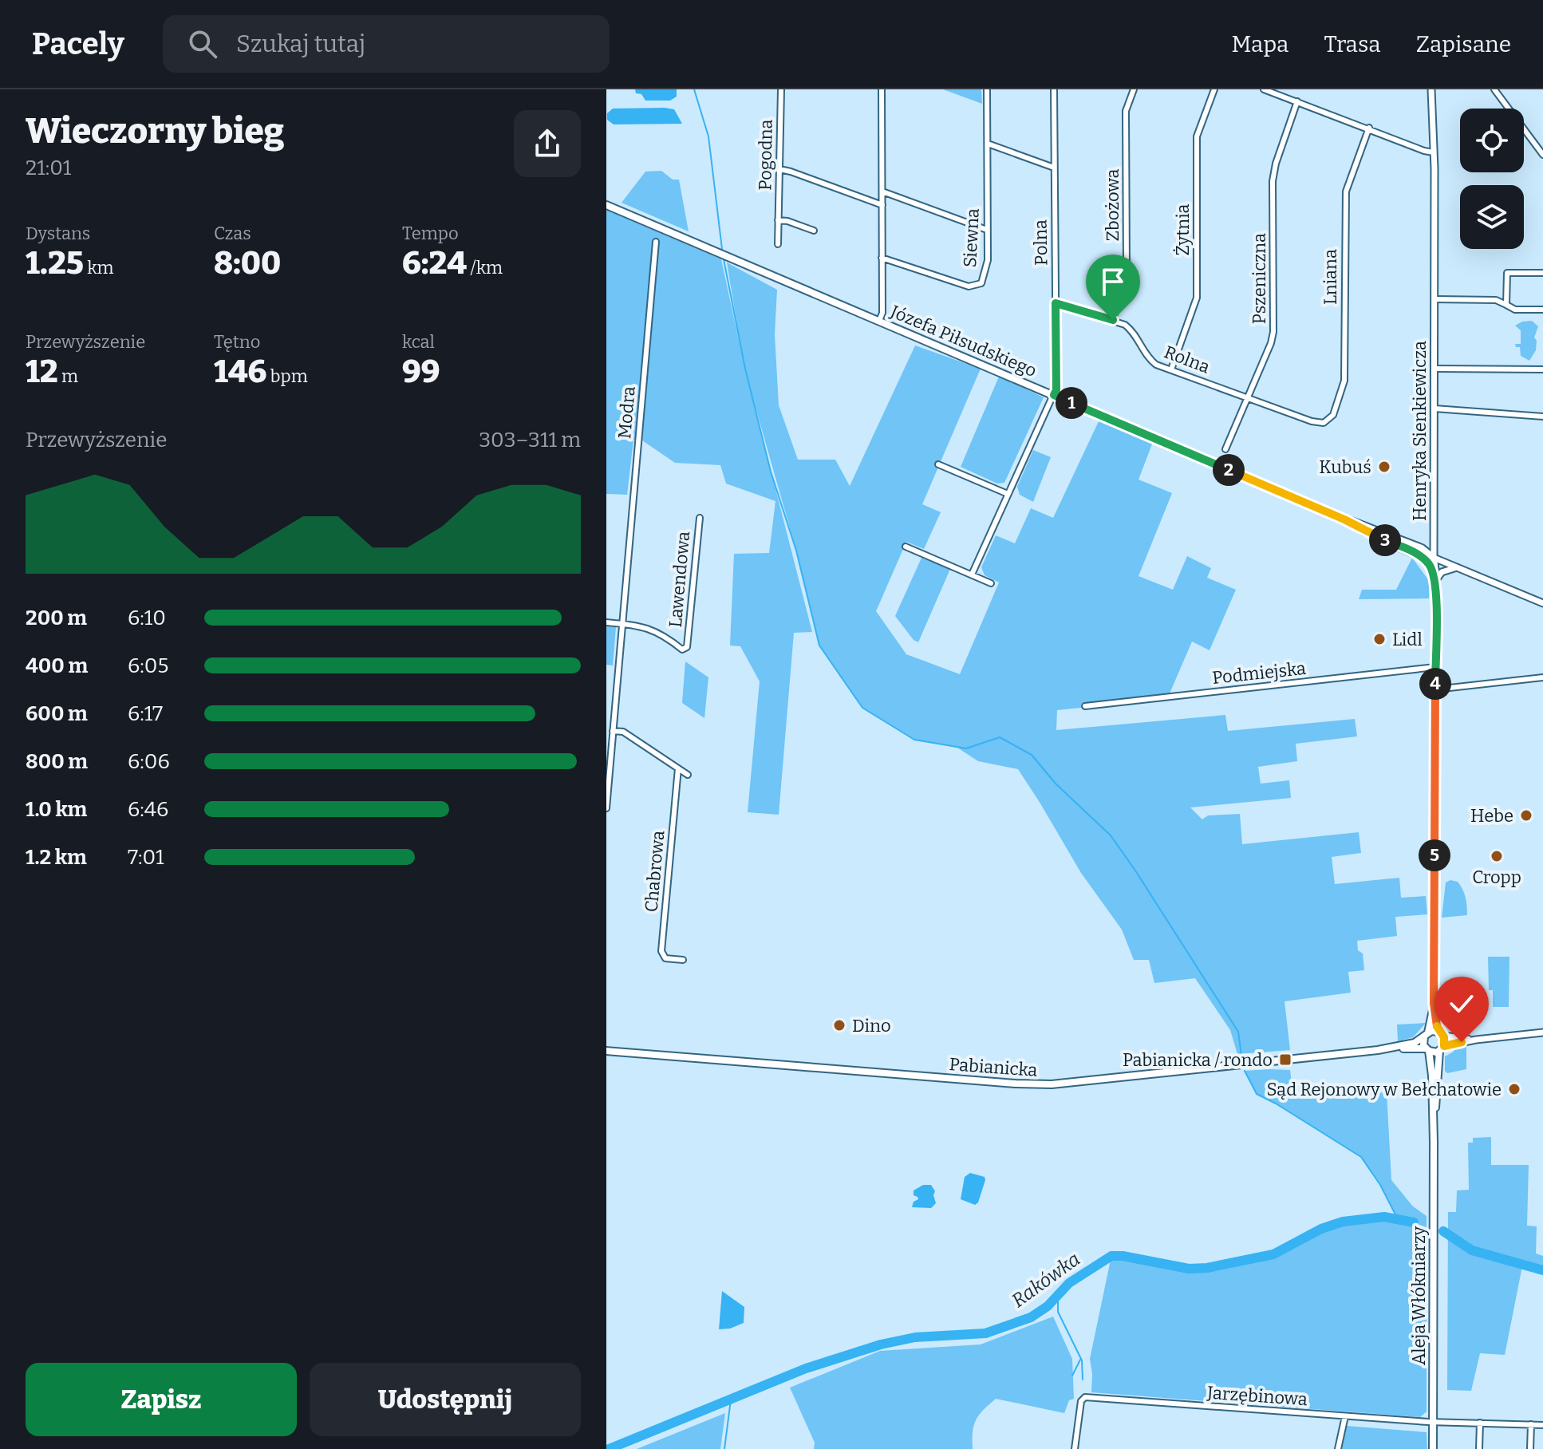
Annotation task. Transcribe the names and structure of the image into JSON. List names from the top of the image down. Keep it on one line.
{"streets":{"main road":["Józefa Piłsudskiego","Henryka Sienkiewicza","Pabianicka","Aleja Włókniarzy"],"street":["Pogodna","Zbożowa","Żytnia","Siewna","Polna","Lniana","Pszeniczna","Rolna","Modra","Lawendowa","Podmiejska","Chabrowa","Jarzębinowa"]},"crossings":[["Zbożowa","Rolna"],["Żytnia","Rolna"],["Polna","Józefa Piłsudskiego"],["Polna","Rolna"],["Lniana","Rolna"],["Pszeniczna","Rolna"],["Józefa Piłsudskiego","Henryka Sienkiewicza"],["Modra","Lawendowa"],["Henryka Sienkiewicza","Podmiejska"],["Henryka Sienkiewicza","Pabianicka"],["Henryka Sienkiewicza","Aleja Włókniarzy"],["Pabianicka","Aleja Włókniarzy"],["Aleja Włókniarzy","Jarzębinowa"]],"water":["Rakówka"],"places":{"other":["Kubuś","Lidl","Hebe","Cropp","Dino","Sąd Rejonowy w Bełchatowie"],"transit":["Pabianicka / rondo"]},"page":{"header":"Pacely","search":"Szukaj tutaj","nav":["Mapa","Trasa","Zapisane"],"heading":["Wieczorny bieg","21:01"],"stats":[["Dystans","1.25 km"],["Czas","8:00"],["Tempo","6:24 /km"],["Przewyższenie","12 m"],["Tętno","146 bpm"],["kcal","99"]],"pins":["1","2","3","4","5"],"chart":["Przewyższenie","303–311 m"],"list":[{"name":"200 m","note":"6:10"},{"name":"400 m","note":"6:05"},{"name":"600 m","note":"6:17"},{"name":"800 m","note":"6:06"},{"name":"1.0 km","note":"6:46"},{"name":"1.2 km","note":"7:01"}],"buttons":["Zapisz","Udostępnij"]}}
